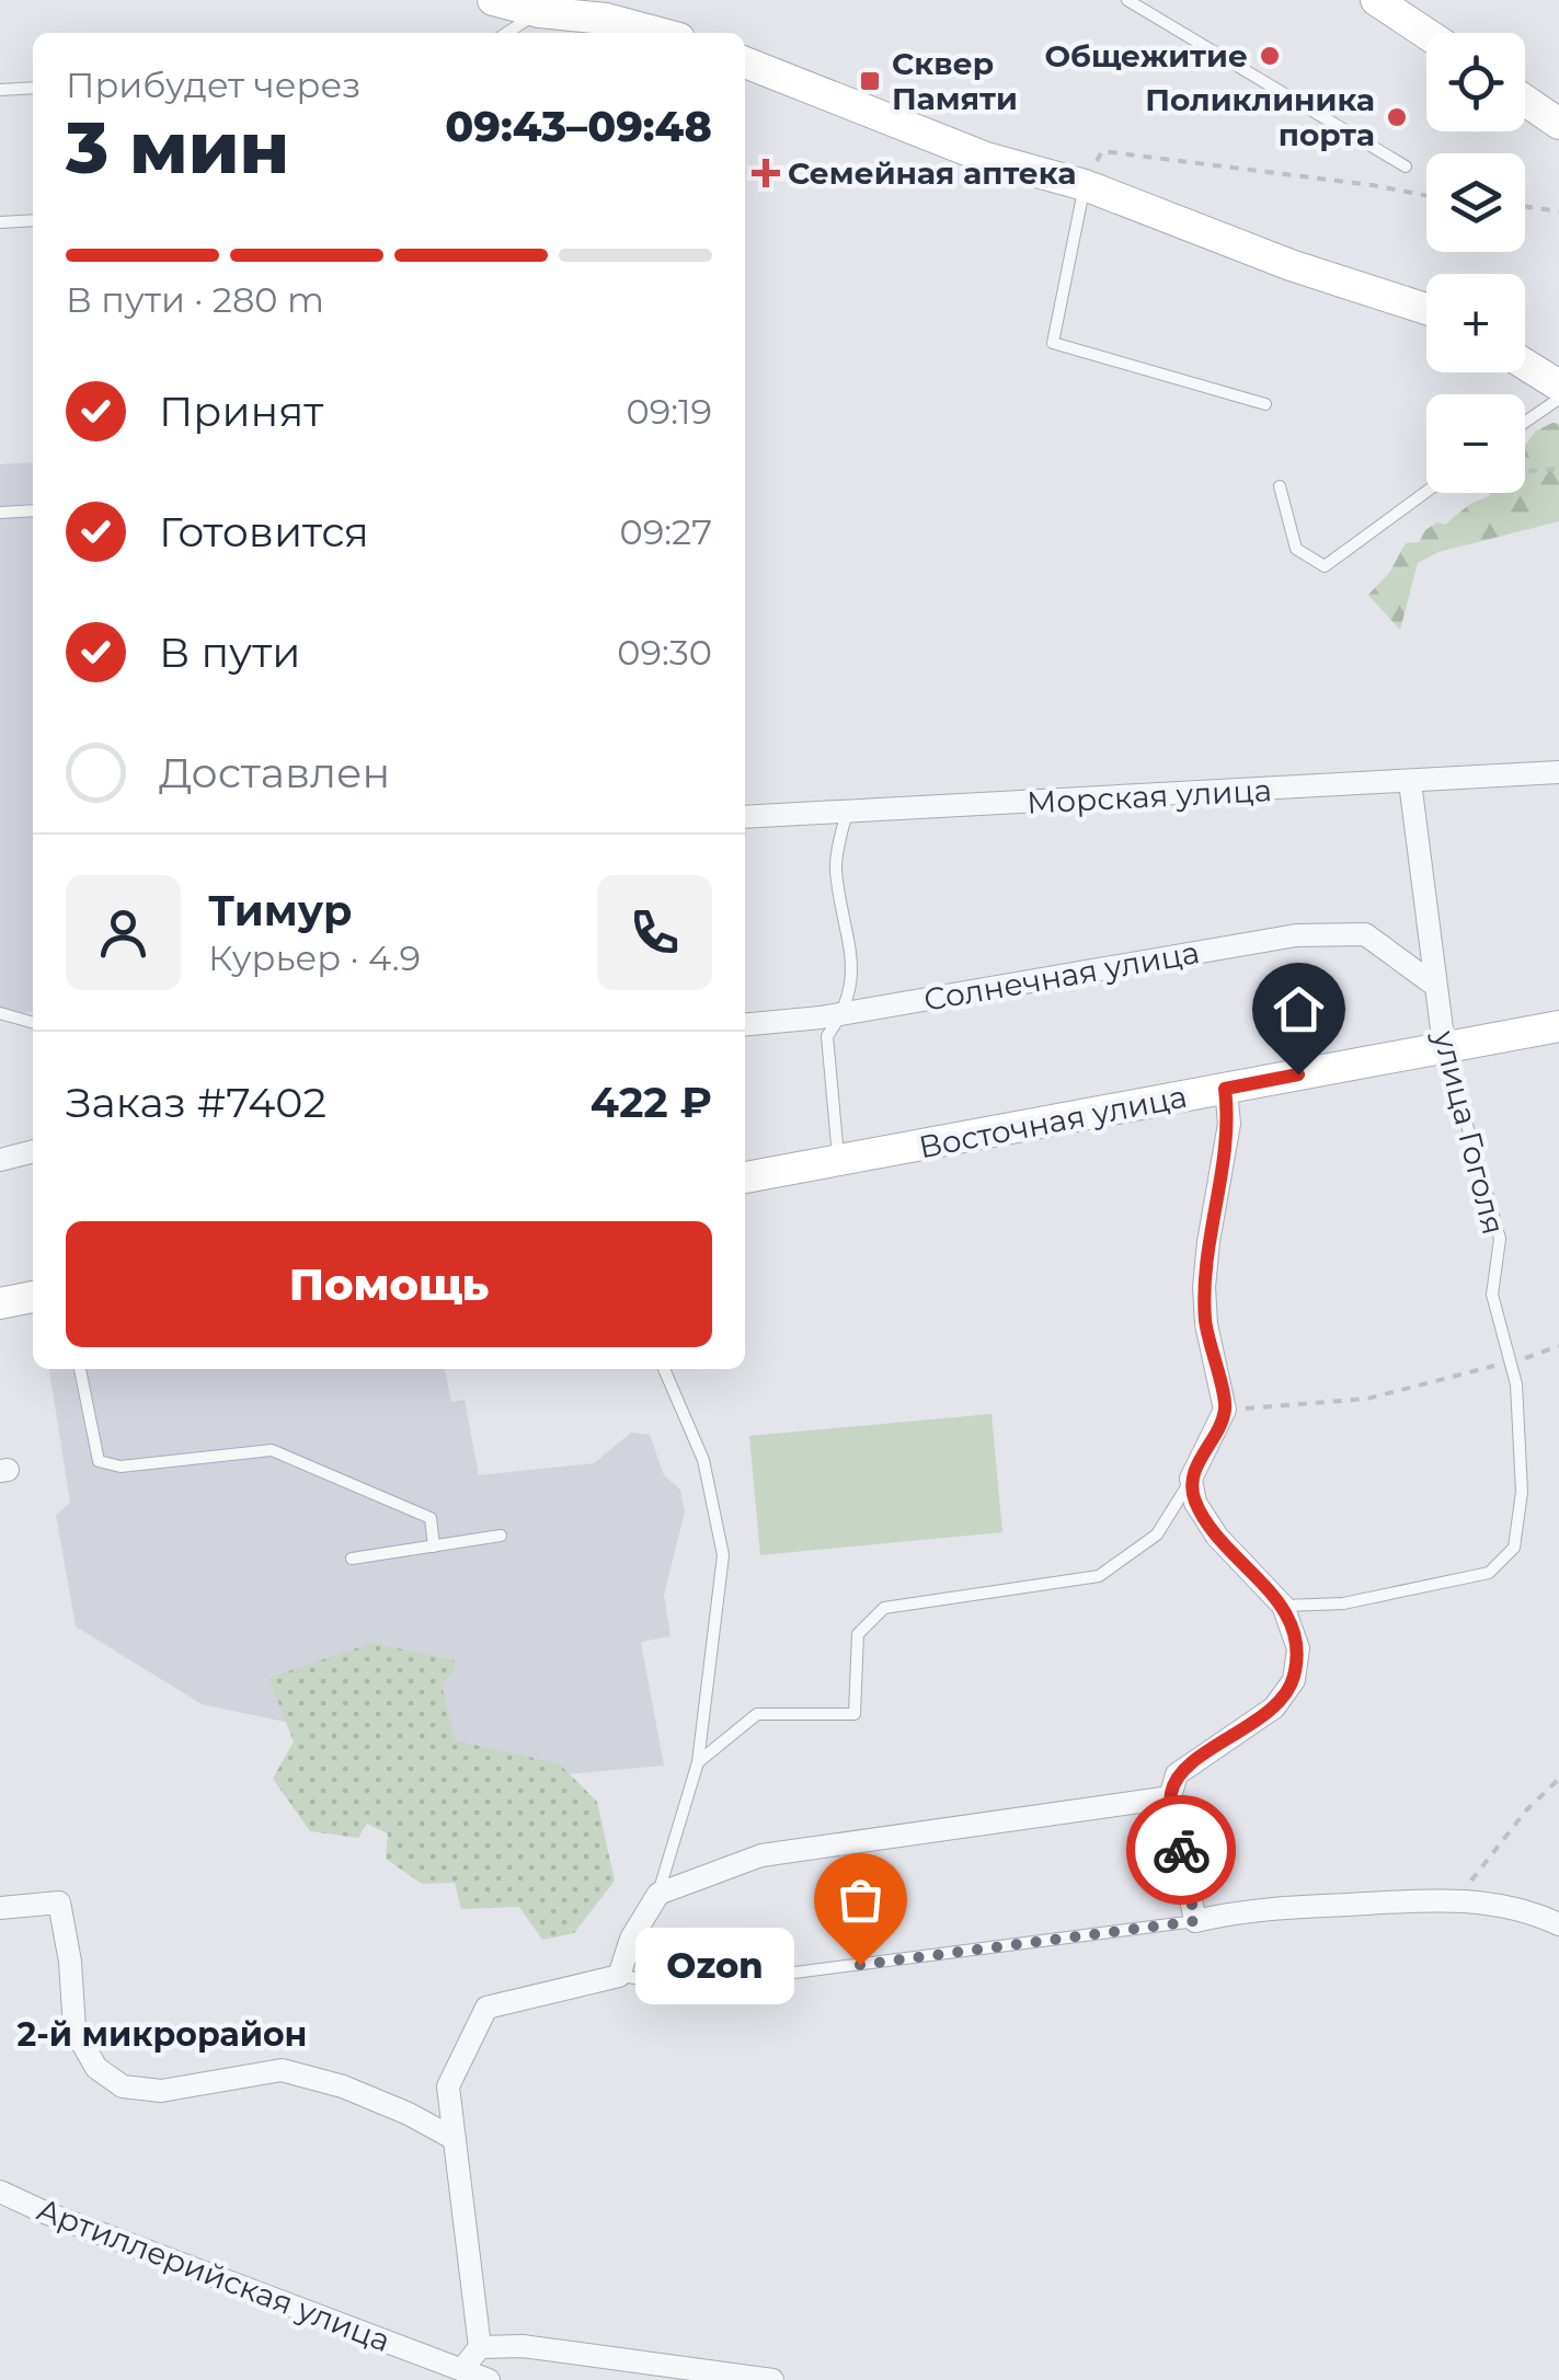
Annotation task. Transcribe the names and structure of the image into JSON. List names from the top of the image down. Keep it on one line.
{"streets":{"street":["Морская улица","Солнечная улица","Восточная улица","улица Гоголя","Артиллерийская улица"]},"crossings":[["Морская улица","улица Гоголя"],["Солнечная улица","улица Гоголя"],["Восточная улица","улица Гоголя"]],"districts":["2-й микрорайон"],"places":{"other":["Общежитие","Поликлиника порта","Ozon"],"transit":["Сквер Памяти"],"health":["Семейная аптека"]},"page":{"map_buttons":["+","−"],"heading":["3 мин","Прибудет через","09:43–09:48"],"panel":["Тимур","Курьер · 4.9","Заказ #7402","422 ₽"],"bar":"В пути · 280 m","list":[["Принят","09:19"],["Готовится","09:27"],["В пути","09:30"],"Доставлен"],"buttons":"Помощь","bubble":"Ozon"}}
